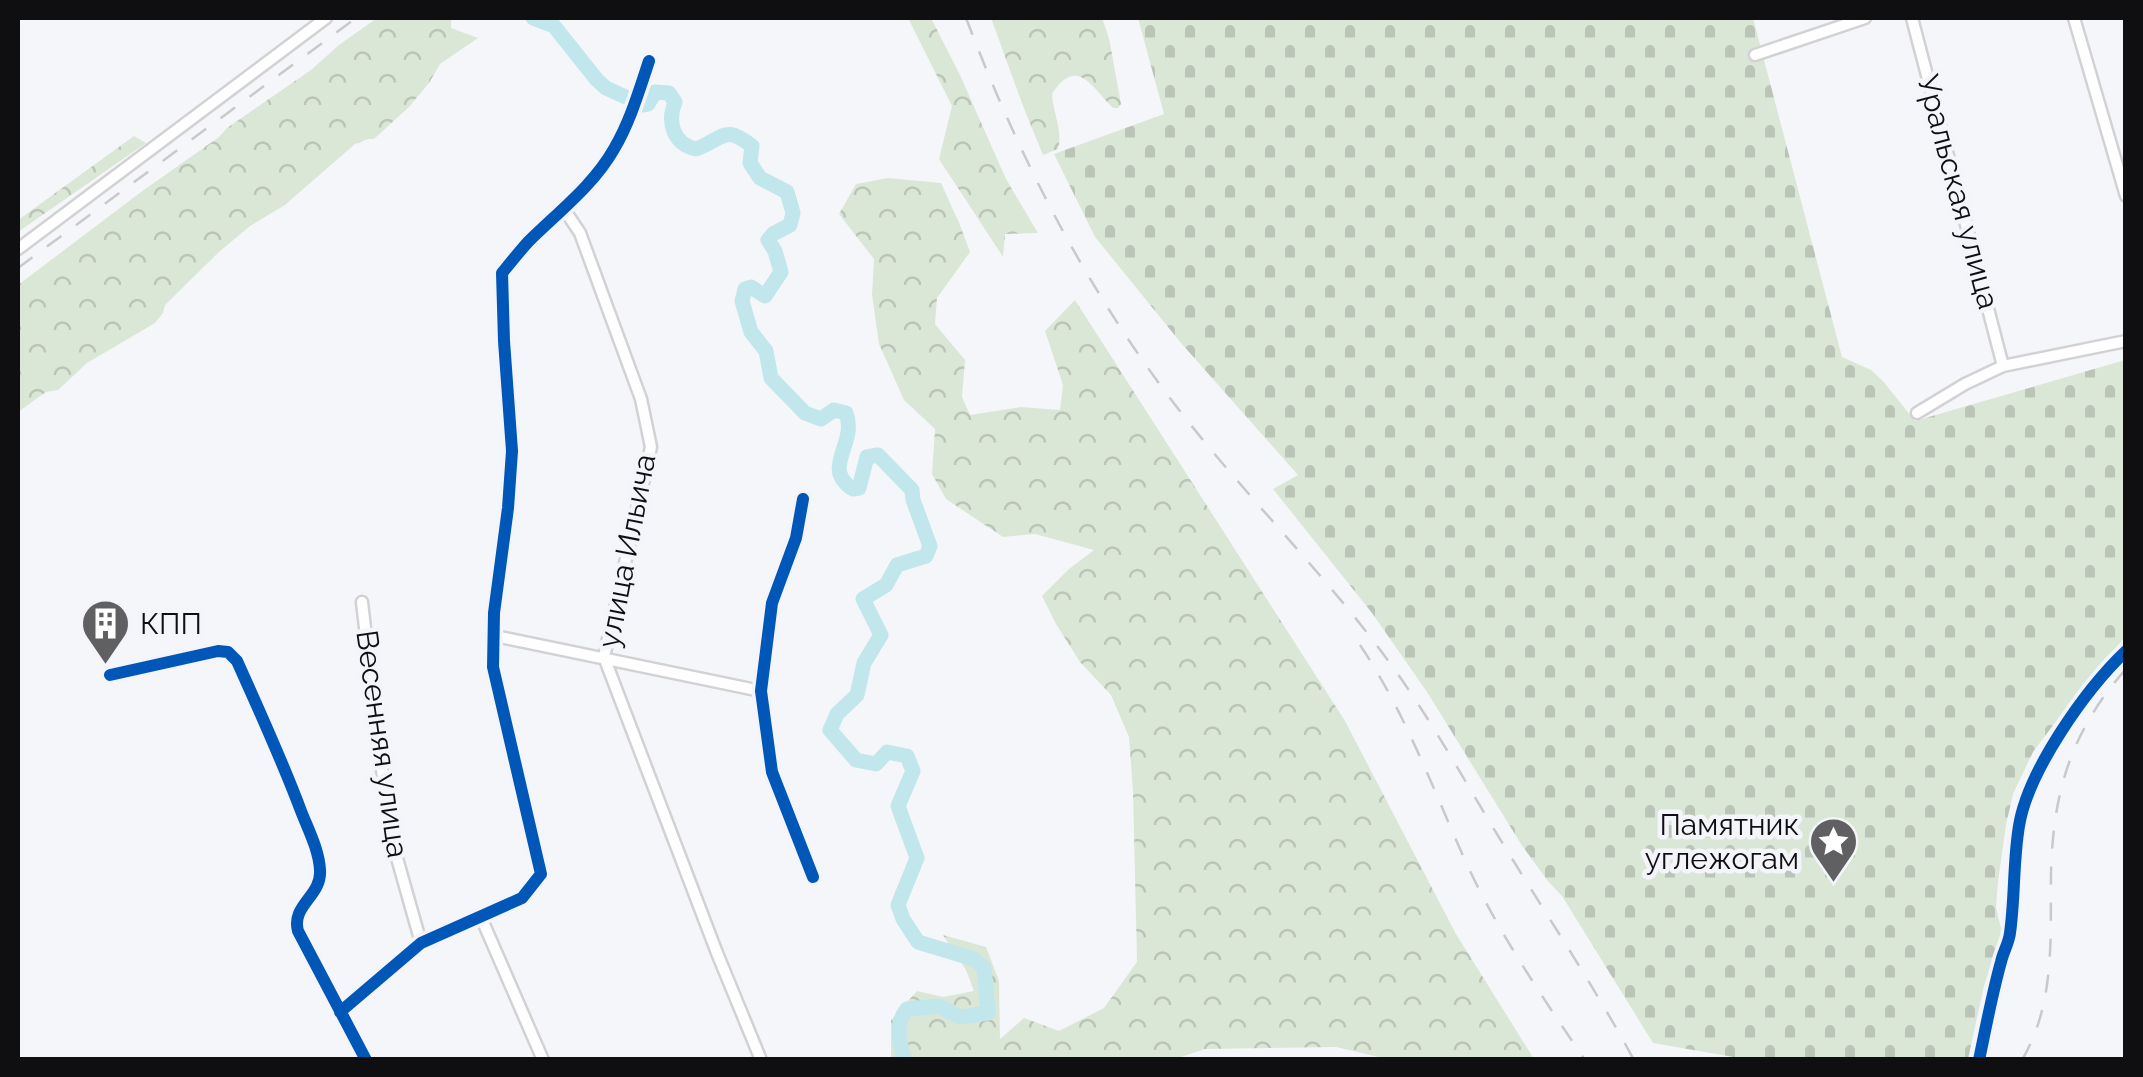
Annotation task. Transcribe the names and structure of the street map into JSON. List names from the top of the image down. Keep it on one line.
{"streets":{"street":["Уральская улица","улица Ильича","Весенняя улица"]},"places":{"building":["КПП"],"place":["Памятник углежогам"]}}
